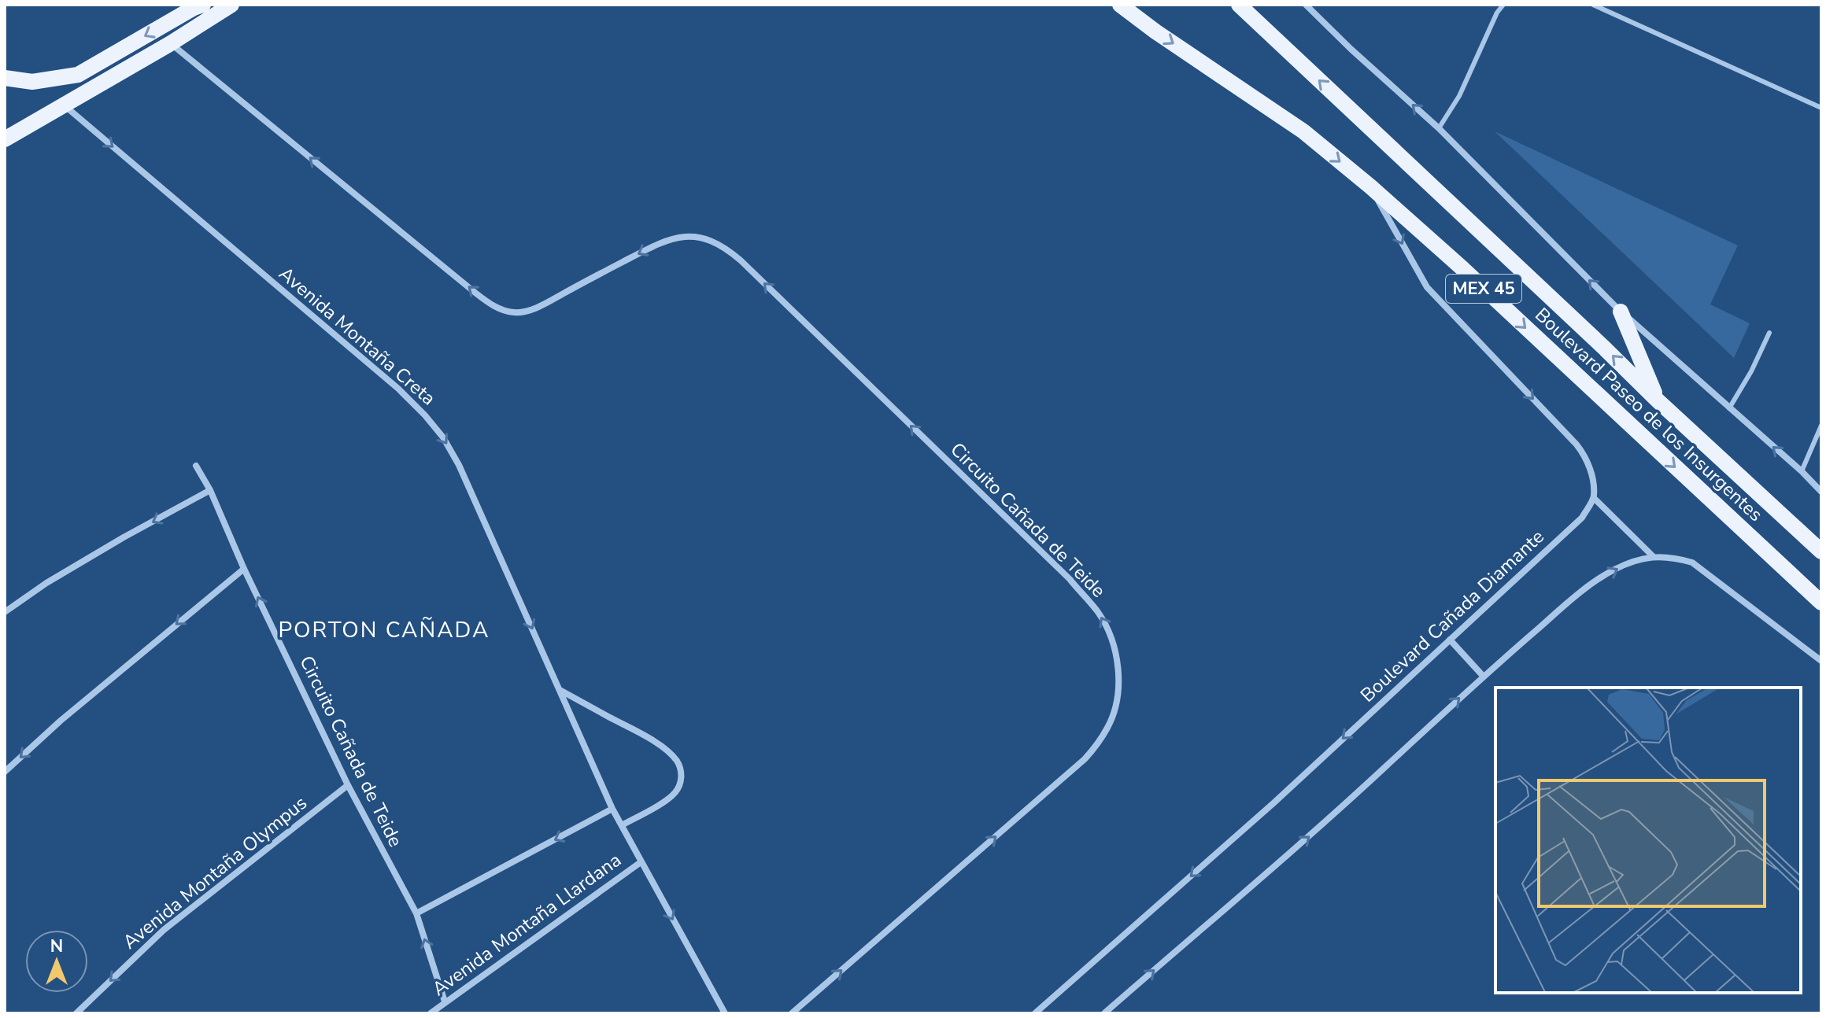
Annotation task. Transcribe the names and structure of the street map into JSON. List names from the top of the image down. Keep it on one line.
{"streets":{"main road":["MEX 45","Boulevard Paseo de los Insurgentes"],"street":["Avenida Montaña Creta","Circuito Cañada de Teide","Boulevard Cañada Diamante","Avenida Montaña Olympus","Avenida Montaña Llardana"]},"crossings":[["Avenida Montaña Creta","Avenida Montaña Llardana"],["Circuito Cañada de Teide","Avenida Montaña Olympus"],["Circuito Cañada de Teide","Avenida Montaña Llardana"]],"one_way":["Avenida Montaña Creta","Avenida Montaña Olympus"],"districts":["PORTON CAÑADA"],"north":"top"}
